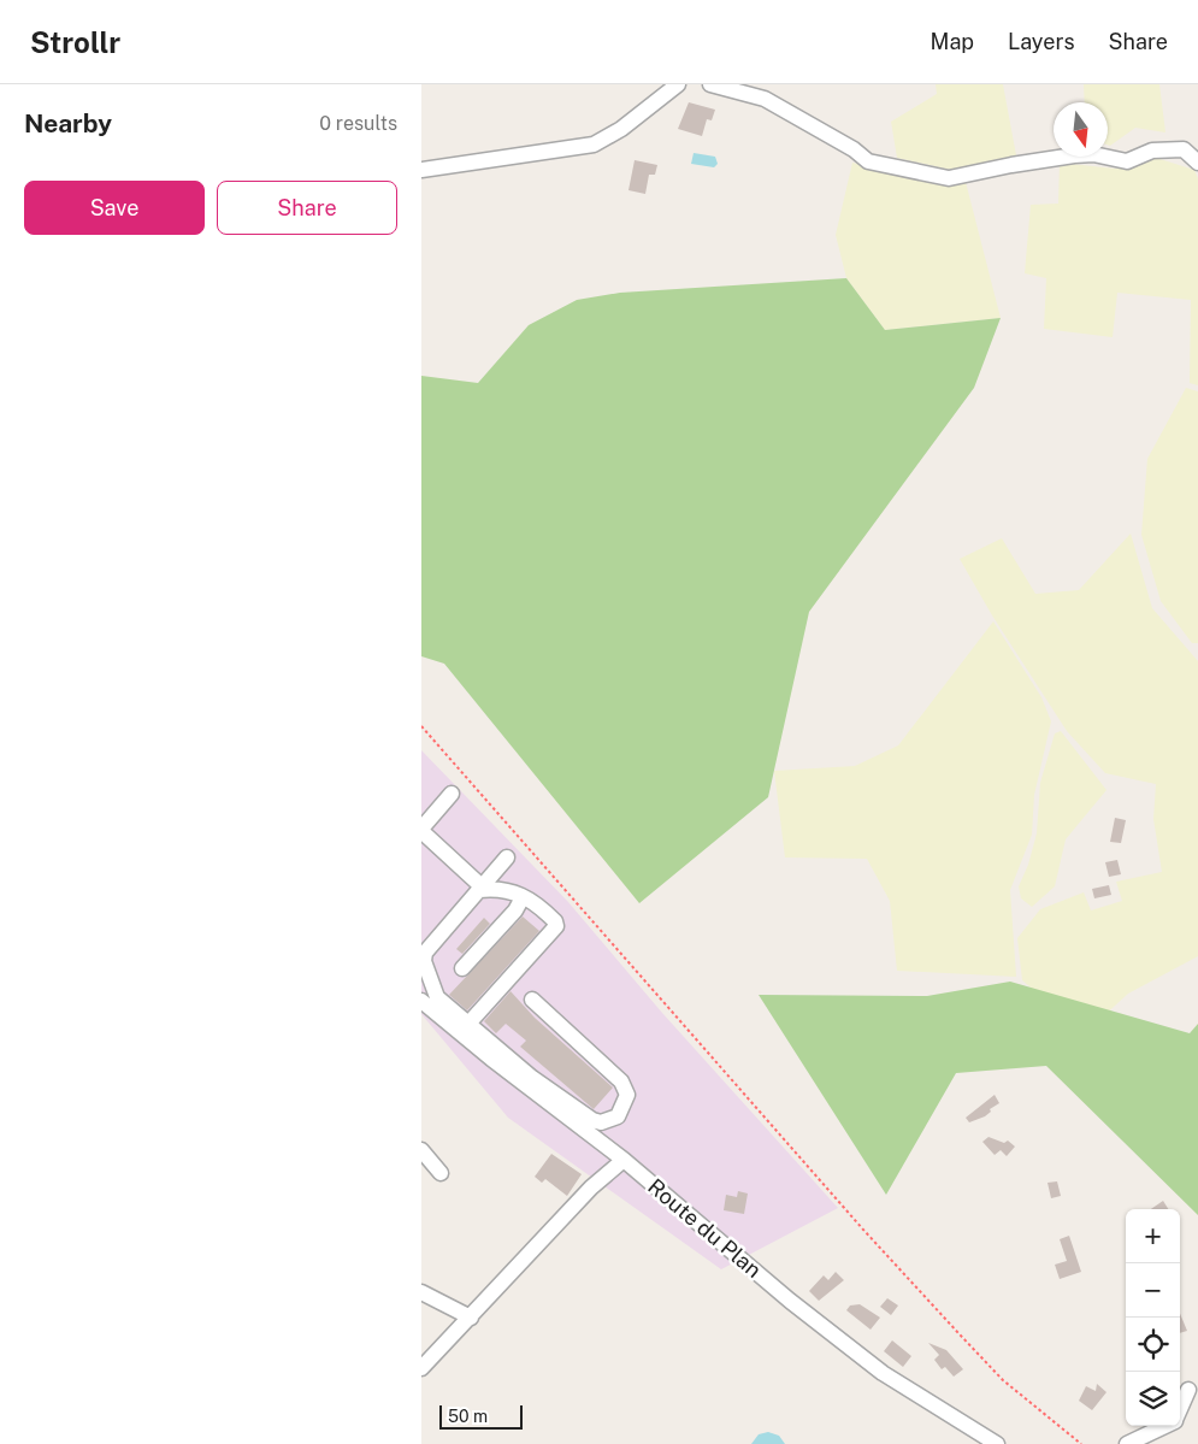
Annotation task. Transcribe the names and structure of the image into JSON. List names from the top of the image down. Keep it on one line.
{"streets":{"street":["Route du Plan"]},"scale_bar":"50 m","north":"bottom","page":{"header":"Strollr","nav":["Map","Layers","Share"],"heading":["Nearby","0 results"],"buttons":["Save","Share"],"map_buttons":["+","−"],"scale":"50 m"}}
